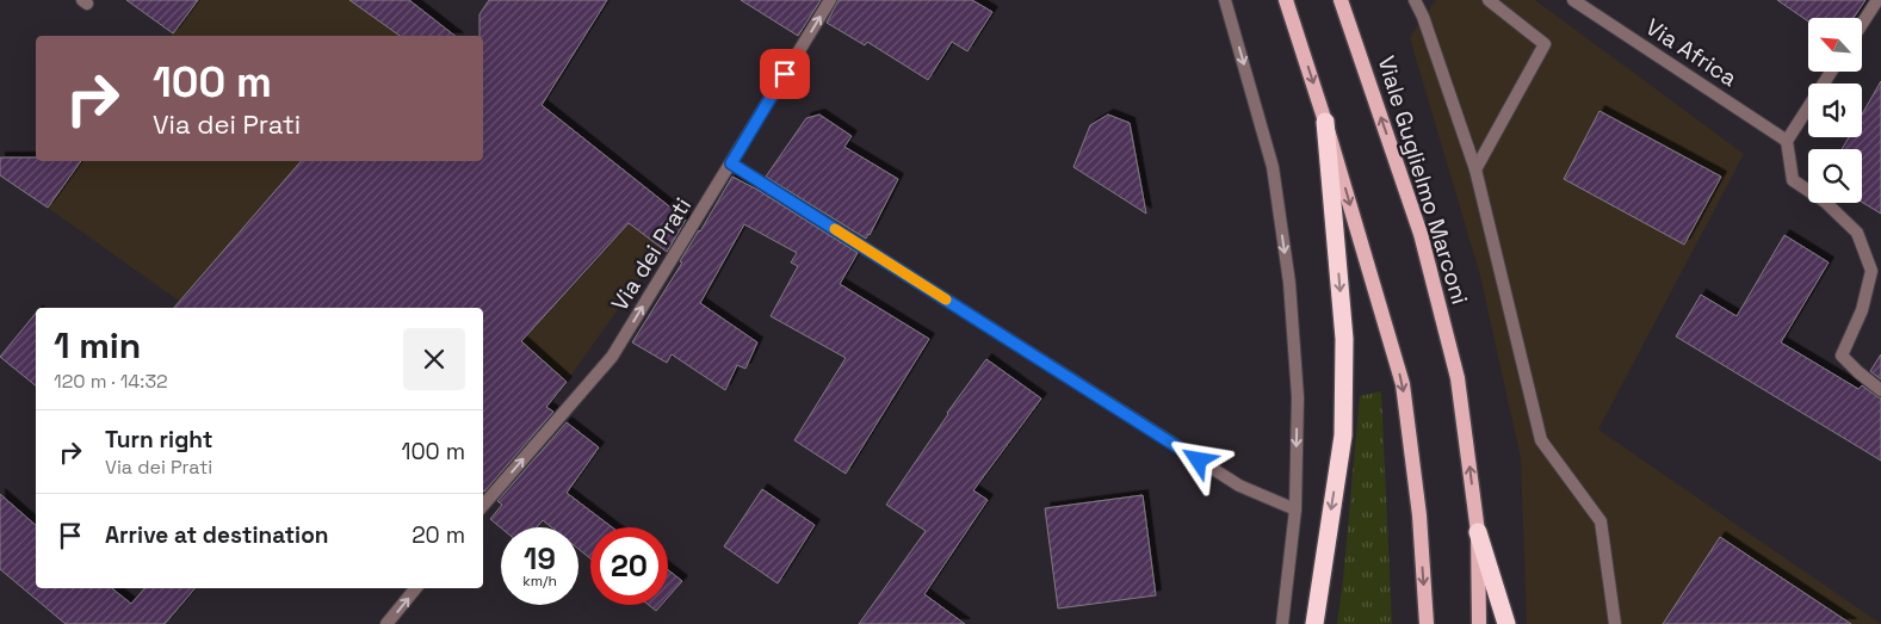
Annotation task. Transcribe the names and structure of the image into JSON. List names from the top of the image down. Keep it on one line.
{"streets":{"main road":["Viale Guglielmo Marconi"],"street":["Via Africa","Via dei Prati"]},"one_way":["Via dei Prati"],"north":"top left","page":{"turn":["100 m","Via dei Prati"],"heading":["1 min","120 m · 14:32"],"list":[{"name":"Turn right","note":"Via dei Prati","value":"100 m"},{"name":"Arrive at destination","value":"20 m"}],"speed":"19 km/h","limit":"20"}}
